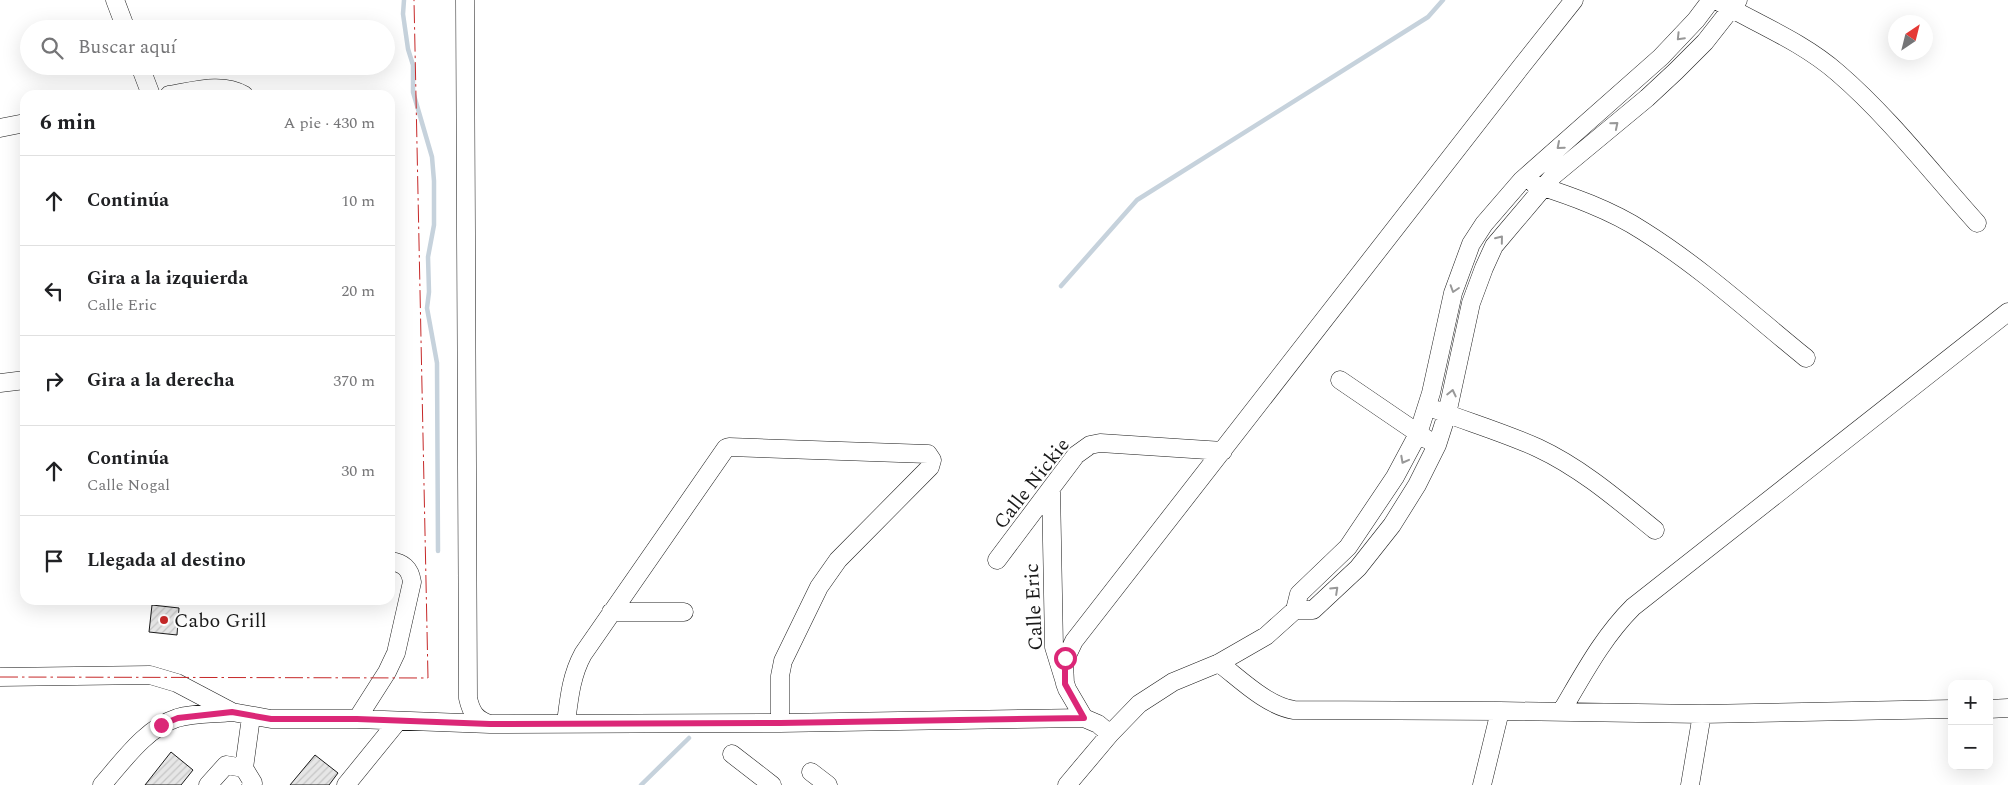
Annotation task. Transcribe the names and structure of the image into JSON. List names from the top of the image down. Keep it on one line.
{"streets":{"street":["Calle Nickie","Calle Eric"]},"crossings":[["Calle Nickie","Calle Eric"]],"places":["Cabo Grill"],"north":"top right","page":{"search":"Buscar aquí","heading":["6 min","A pie · 430 m"],"list":[["Continúa","10 m"],["Gira a la izquierda","Calle Eric","20 m"],["Gira a la derecha","370 m"],["Continúa","Calle Nogal","30 m"],"Llegada al destino"],"map_buttons":["+","−"]}}
